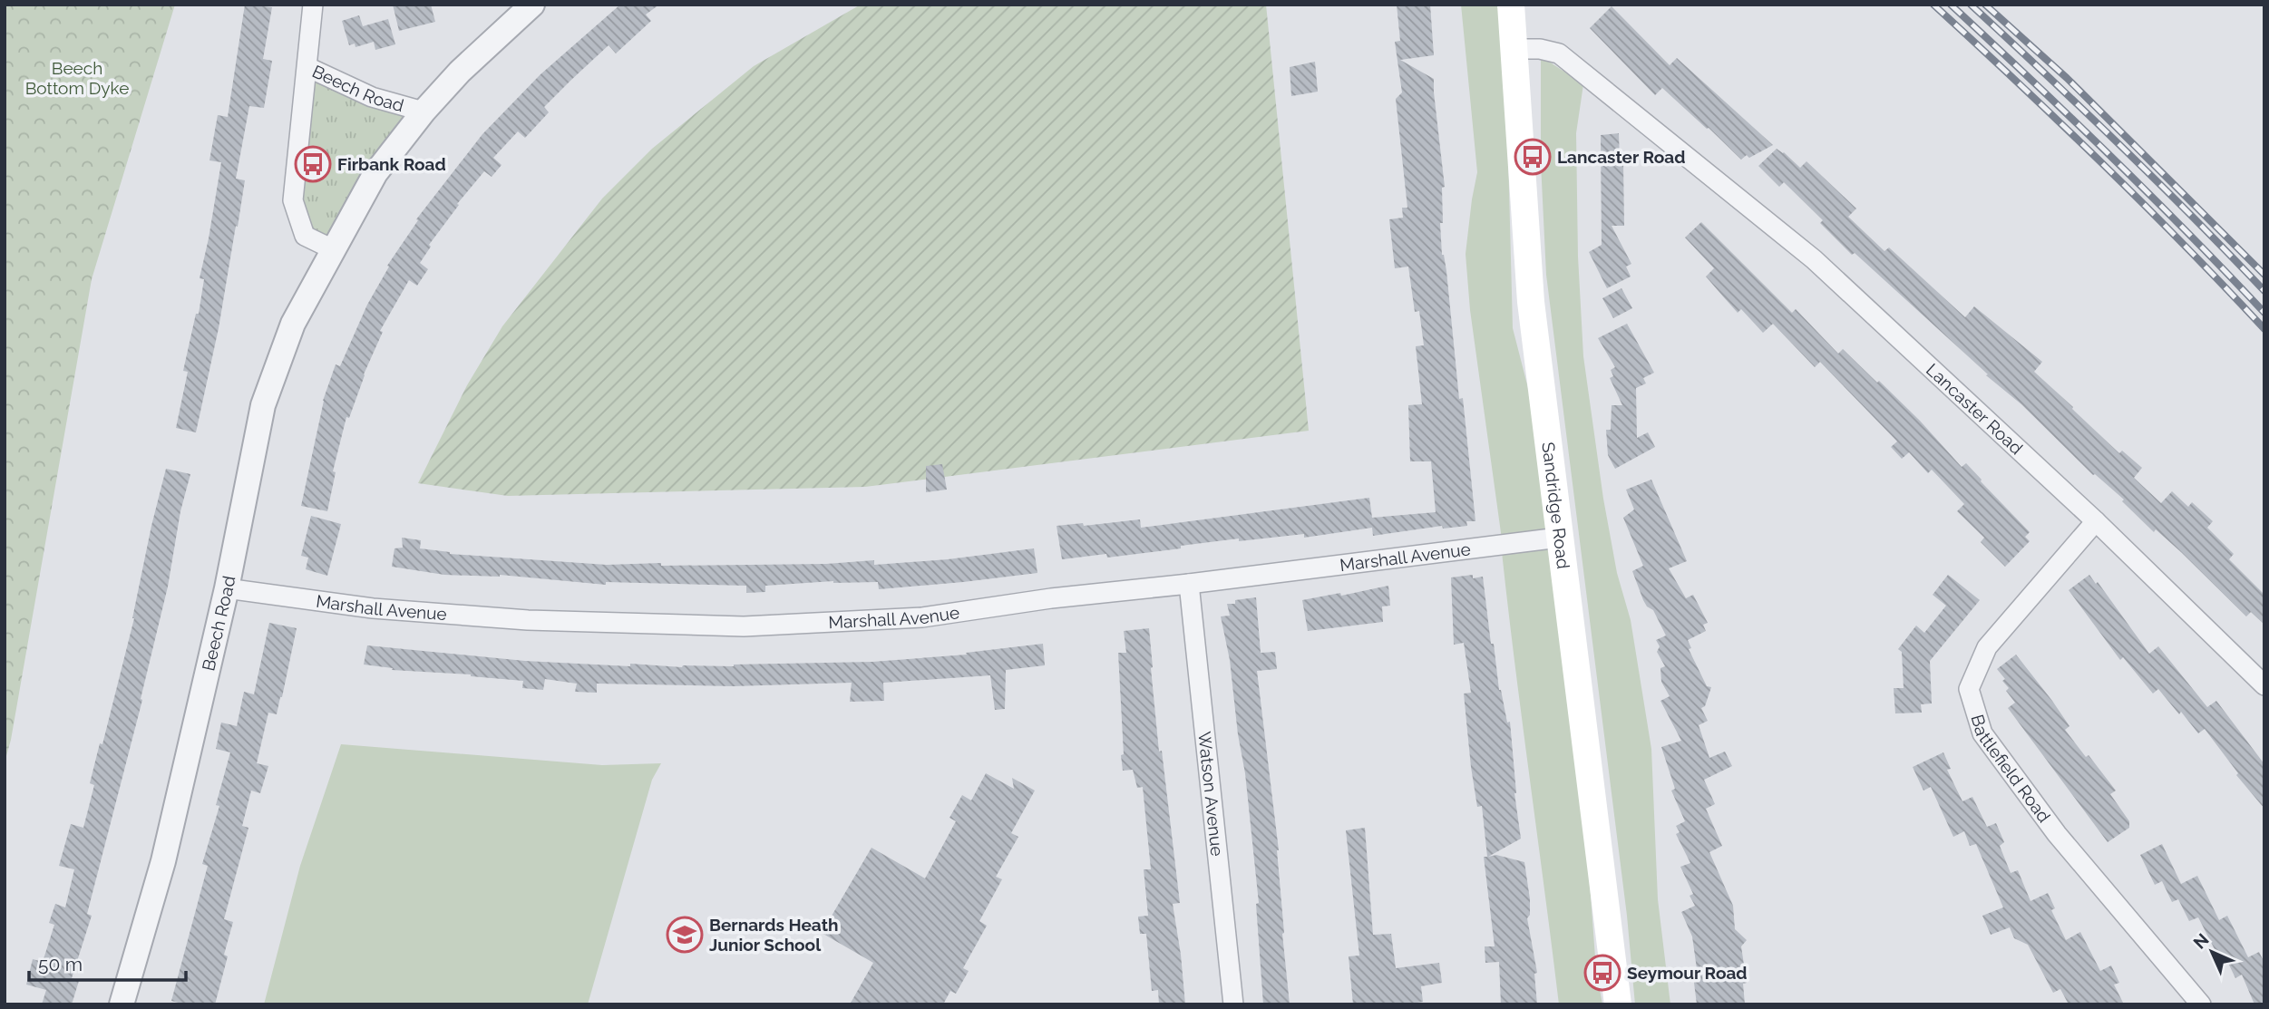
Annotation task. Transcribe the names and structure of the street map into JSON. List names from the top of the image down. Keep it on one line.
{"streets":{"main road":["Sandridge Road"],"street":["Beech Road","Lancaster Road","Marshall Avenue","Battlefield Road","Watson Avenue"]},"crossings":[["Beech Road","Marshall Avenue"],["Lancaster Road","Sandridge Road"],["Lancaster Road","Battlefield Road"],["Sandridge Road","Marshall Avenue"],["Marshall Avenue","Watson Avenue"]],"parks":["Beech Bottom Dyke"],"places":{"bus stop":["Lancaster Road","Firbank Road","Seymour Road"],"school or university":["Bernards Heath Junior School"]},"scale_bar":"50 m","north":"top left"}
